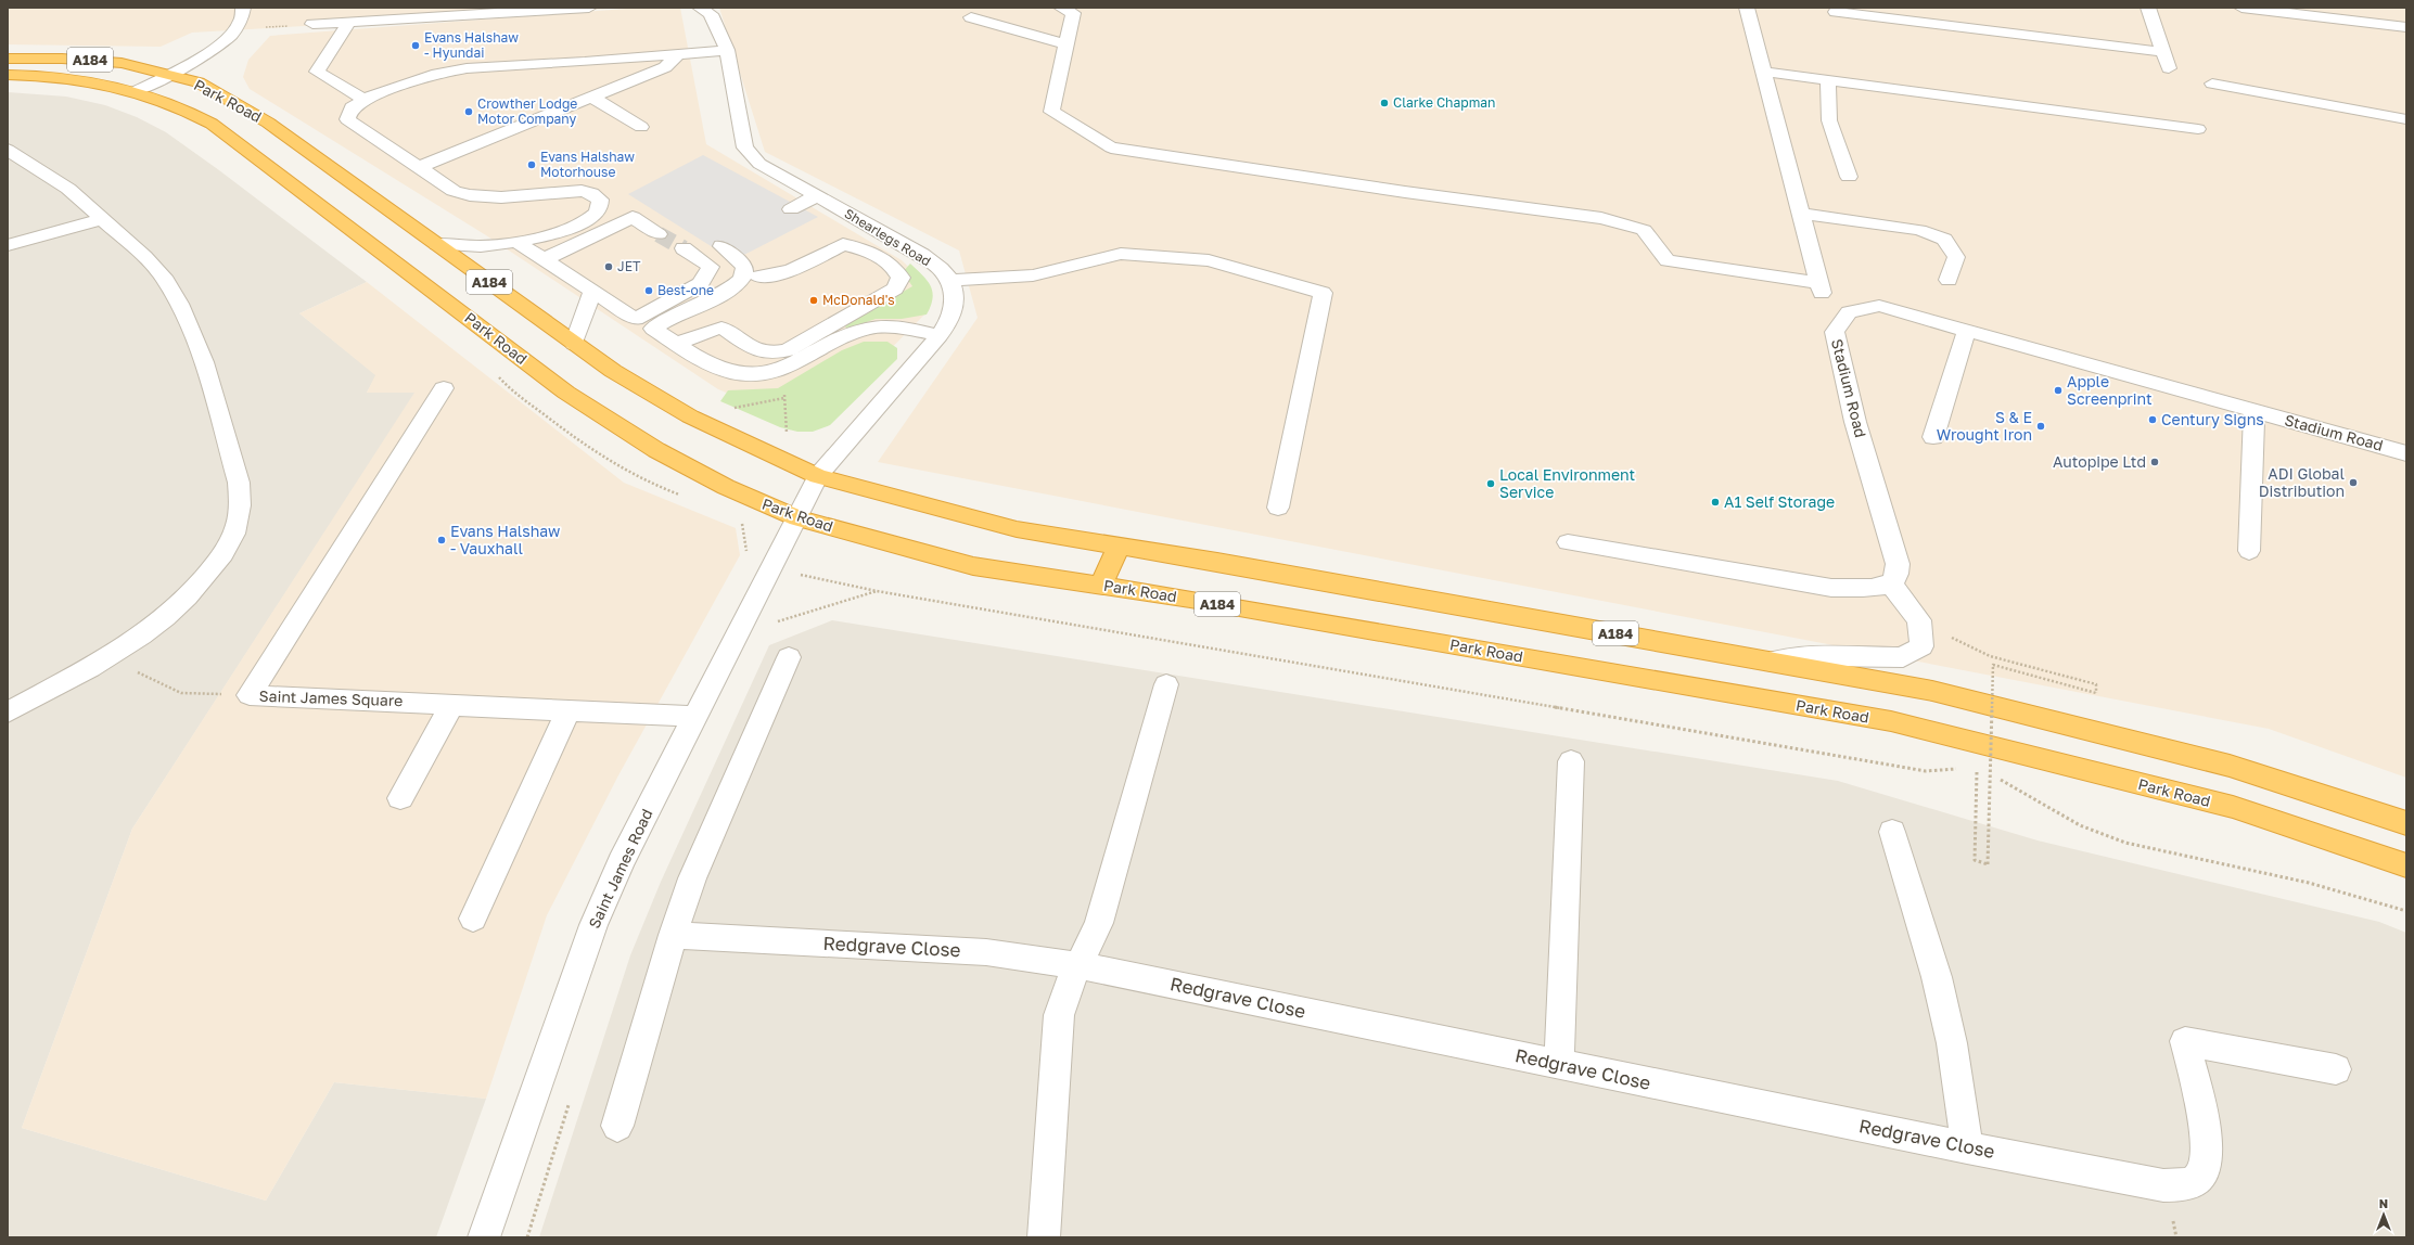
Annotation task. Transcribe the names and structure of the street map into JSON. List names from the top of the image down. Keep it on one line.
{"streets":{"highway":["A184","Park Road"],"street":["Shearlegs Road","Stadium Road","Saint James Square","Saint James Road","Redgrave Close"]},"crossings":[["A184","Park Road"],["Park Road","Shearlegs Road"],["Park Road","Saint James Road"],["Shearlegs Road","Saint James Road"],["Saint James Square","Saint James Road"]],"places":["Evans Halshaw - Hyundai","Clarke Chapman","Crowther Lodge Motor Company","Evans Halshaw Motorhouse","JET","Best-one","McDonald's","Apple Screenprint","Century Signs","S & E Wrought Iron","Autopipe Ltd","ADI Global Distribution","Local Environment Service","A1 Self Storage","Evans Halshaw - Vauxhall"],"north":"top"}
